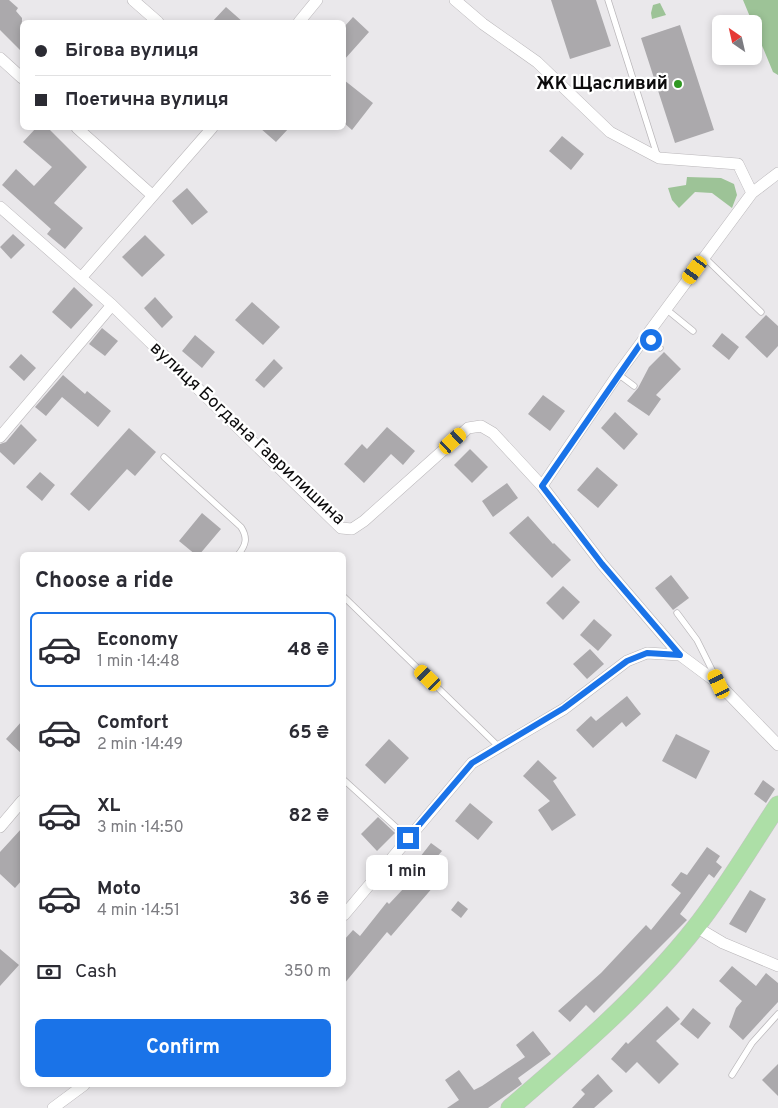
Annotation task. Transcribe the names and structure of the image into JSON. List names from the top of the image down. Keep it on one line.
{"streets":{"street":["вулиця Богдана Гаврилишина"]},"places":["ЖК Щасливий"],"north":"top left","page":{"banner":["Бігова вулиця","Поетична вулиця"],"heading":"Choose a ride","list":[{"name":"Economy","note":"1 min · 14:48","value":"48 ₴"},{"name":"Comfort","note":"2 min · 14:49","value":"65 ₴"},{"name":"XL","note":"3 min · 14:50","value":"82 ₴"},{"name":"Moto","note":"4 min · 14:51","value":"36 ₴"}],"bubble":"1 min","pay":["Cash","350 m"],"buttons":"Confirm"}}
